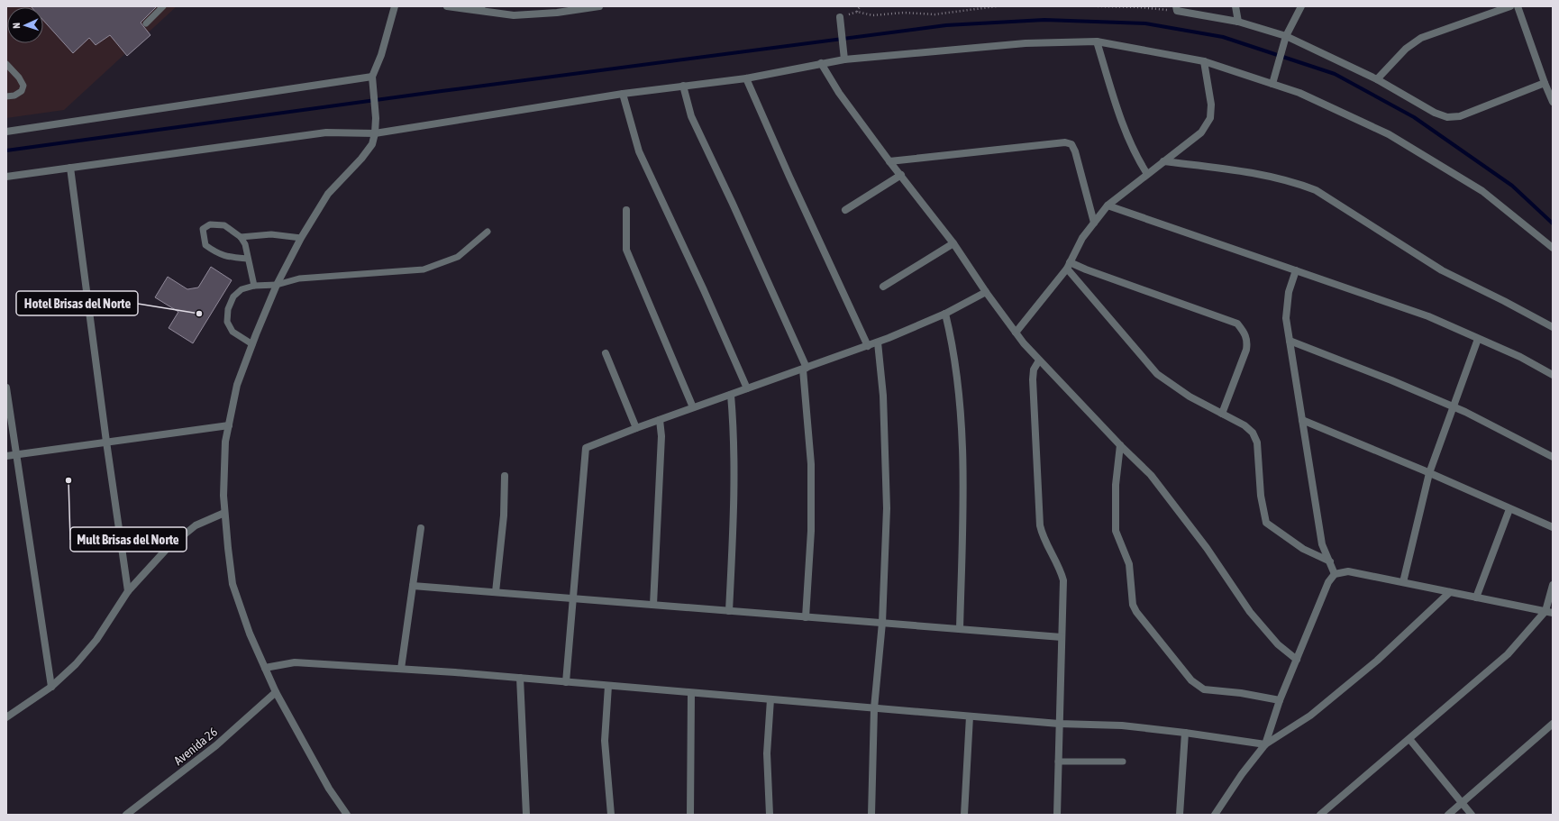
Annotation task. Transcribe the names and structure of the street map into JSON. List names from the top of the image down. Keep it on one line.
{"streets":{"street":["Avenida 26"]},"places":["Hotel Brisas del Norte","Mult Brisas del Norte"],"north":"left"}
